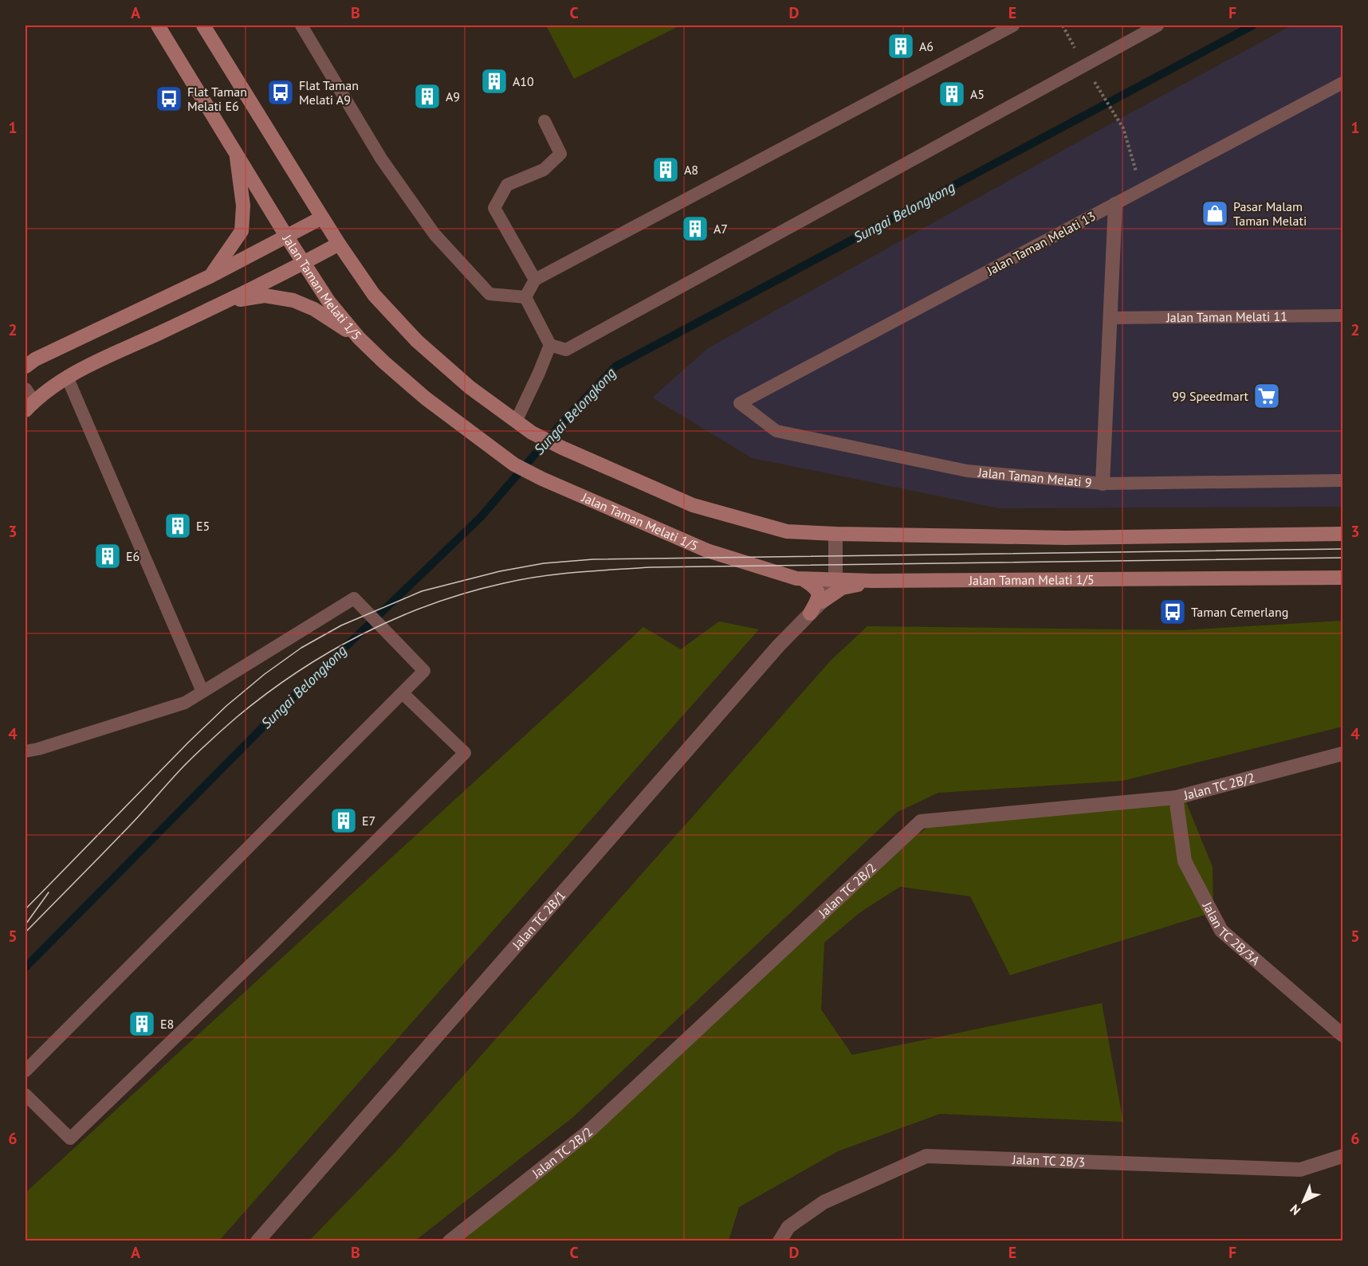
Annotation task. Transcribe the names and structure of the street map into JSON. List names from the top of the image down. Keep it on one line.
{"streets":{"main road":["Jalan Taman Melati 1/5"],"street":["Jalan TC 2B/2","Jalan TC 2B/1","Jalan TC 2B/3A","Jalan TC 2B/3"],"lane":["Jalan Taman Melati 13","Jalan Taman Melati 11","Jalan Taman Melati 9"]},"crossings":[["Jalan Taman Melati 13","Jalan Taman Melati 9"],["Jalan Taman Melati 1/5","Jalan TC 2B/1"],["Jalan TC 2B/2","Jalan TC 2B/3A"]],"water":["Sungai Belongkong"],"places":{"building":["A6","A10","A5","A9","A8","A7","E5","E6","E7","E8"],"bus stop":["Flat Taman Melati A9","Flat Taman Melati E6","Taman Cemerlang"],"shop":["Pasar Malam Taman Melati"],"supermarket":["99 Speedmart"]},"north":"bottom left","grid":{"columns":["A","B","C","D","E","F"],"rows":["1","2","3","4","5","6"]}}
